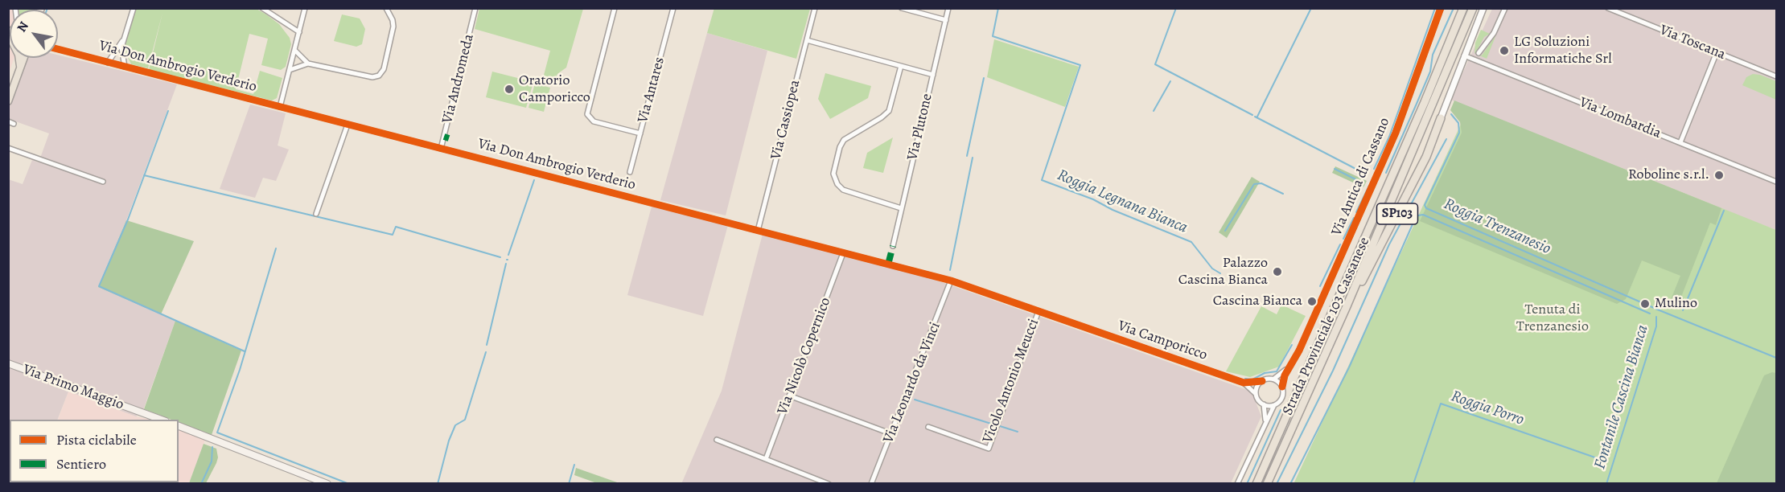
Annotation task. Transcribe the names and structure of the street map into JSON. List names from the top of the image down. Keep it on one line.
{"streets":{"highway":["SP103","Strada Provinciale 103 Cassanese"],"main road":["Via Primo Maggio"],"street":["Via Toscana","Via Don Ambrogio Verderio","Via Andromeda","Via Antares","Via Lombardia","Via Cassiopea","Via Plutone","Via Antica di Cassano","Via Camporicco","Via Nicolò Copernico","Vicolo Antonio Meucci","Via Leonardo da Vinci"]},"crossings":[["Via Don Ambrogio Verderio","Via Andromeda"],["Via Don Ambrogio Verderio","Via Cassiopea"],["Via Don Ambrogio Verderio","Via Camporicco"],["Via Don Ambrogio Verderio","Via Nicolò Copernico"],["Via Don Ambrogio Verderio","Vicolo Antonio Meucci"],["Via Don Ambrogio Verderio","Via Leonardo da Vinci"],["Via Lombardia","SP103"],["Via Antica di Cassano","Via Camporicco"],["SP103","Strada Provinciale 103 Cassanese"]],"water":["Roggia Legnana Bianca","Roggia Trenzanesio","Fontanile Cascina Bianca","Roggia Porro"],"parks":["Tenuta di Trenzanesio"],"places":["LG Soluzioni Informatiche Srl","Oratorio Camporicco","Roboline s.r.l.","Palazzo Cascina Bianca","Cascina Bianca","Mulino"],"legend":["Pista ciclabile","Sentiero"],"north":"top left"}
